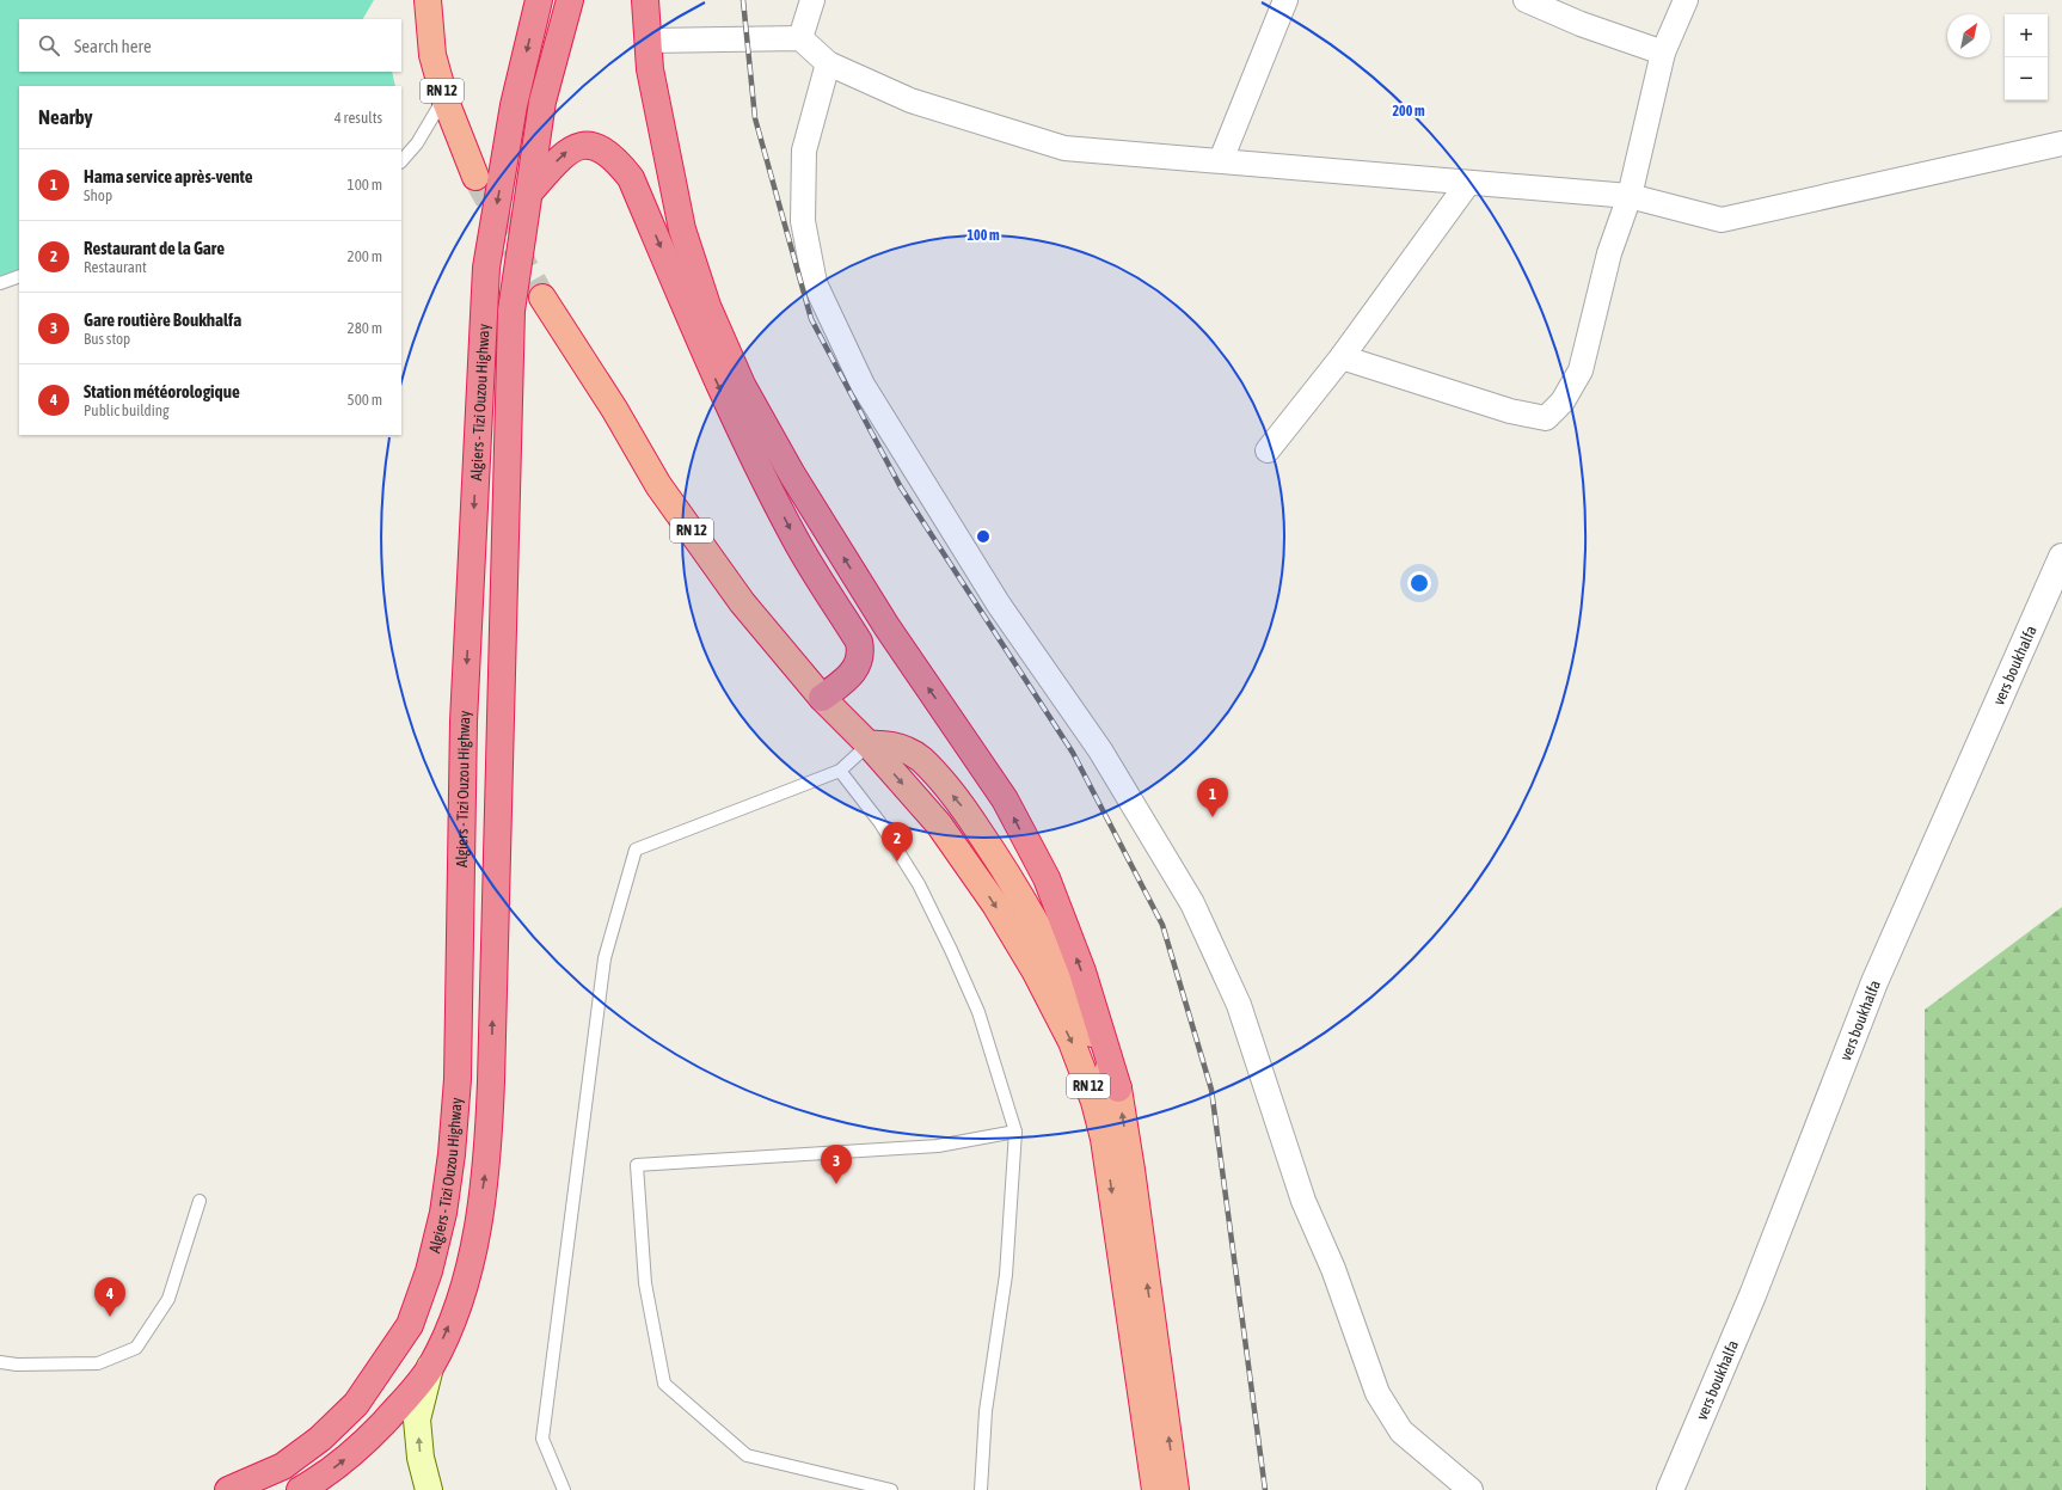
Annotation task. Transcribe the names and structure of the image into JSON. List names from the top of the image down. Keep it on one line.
{"streets":{"highway":["RN 12","Algiers - Tizi Ouzou Highway"],"street":["vers boukhalfa"]},"north":"top right","page":{"map_buttons":["+","−"],"search":"Search here","heading":["Nearby","4 results"],"list":[{"mark":"1","name":"Hama service après-vente","note":"Shop","value":"100 m"},{"mark":"2","name":"Restaurant de la Gare","note":"Restaurant","value":"200 m"},{"mark":"3","name":"Gare routière Boukhalfa","note":"Bus stop","value":"280 m"},{"mark":"4","name":"Station météorologique","note":"Public building","value":"500 m"}],"pins":["1","2","3","4"]},"rings":["200 m","100 m"]}
